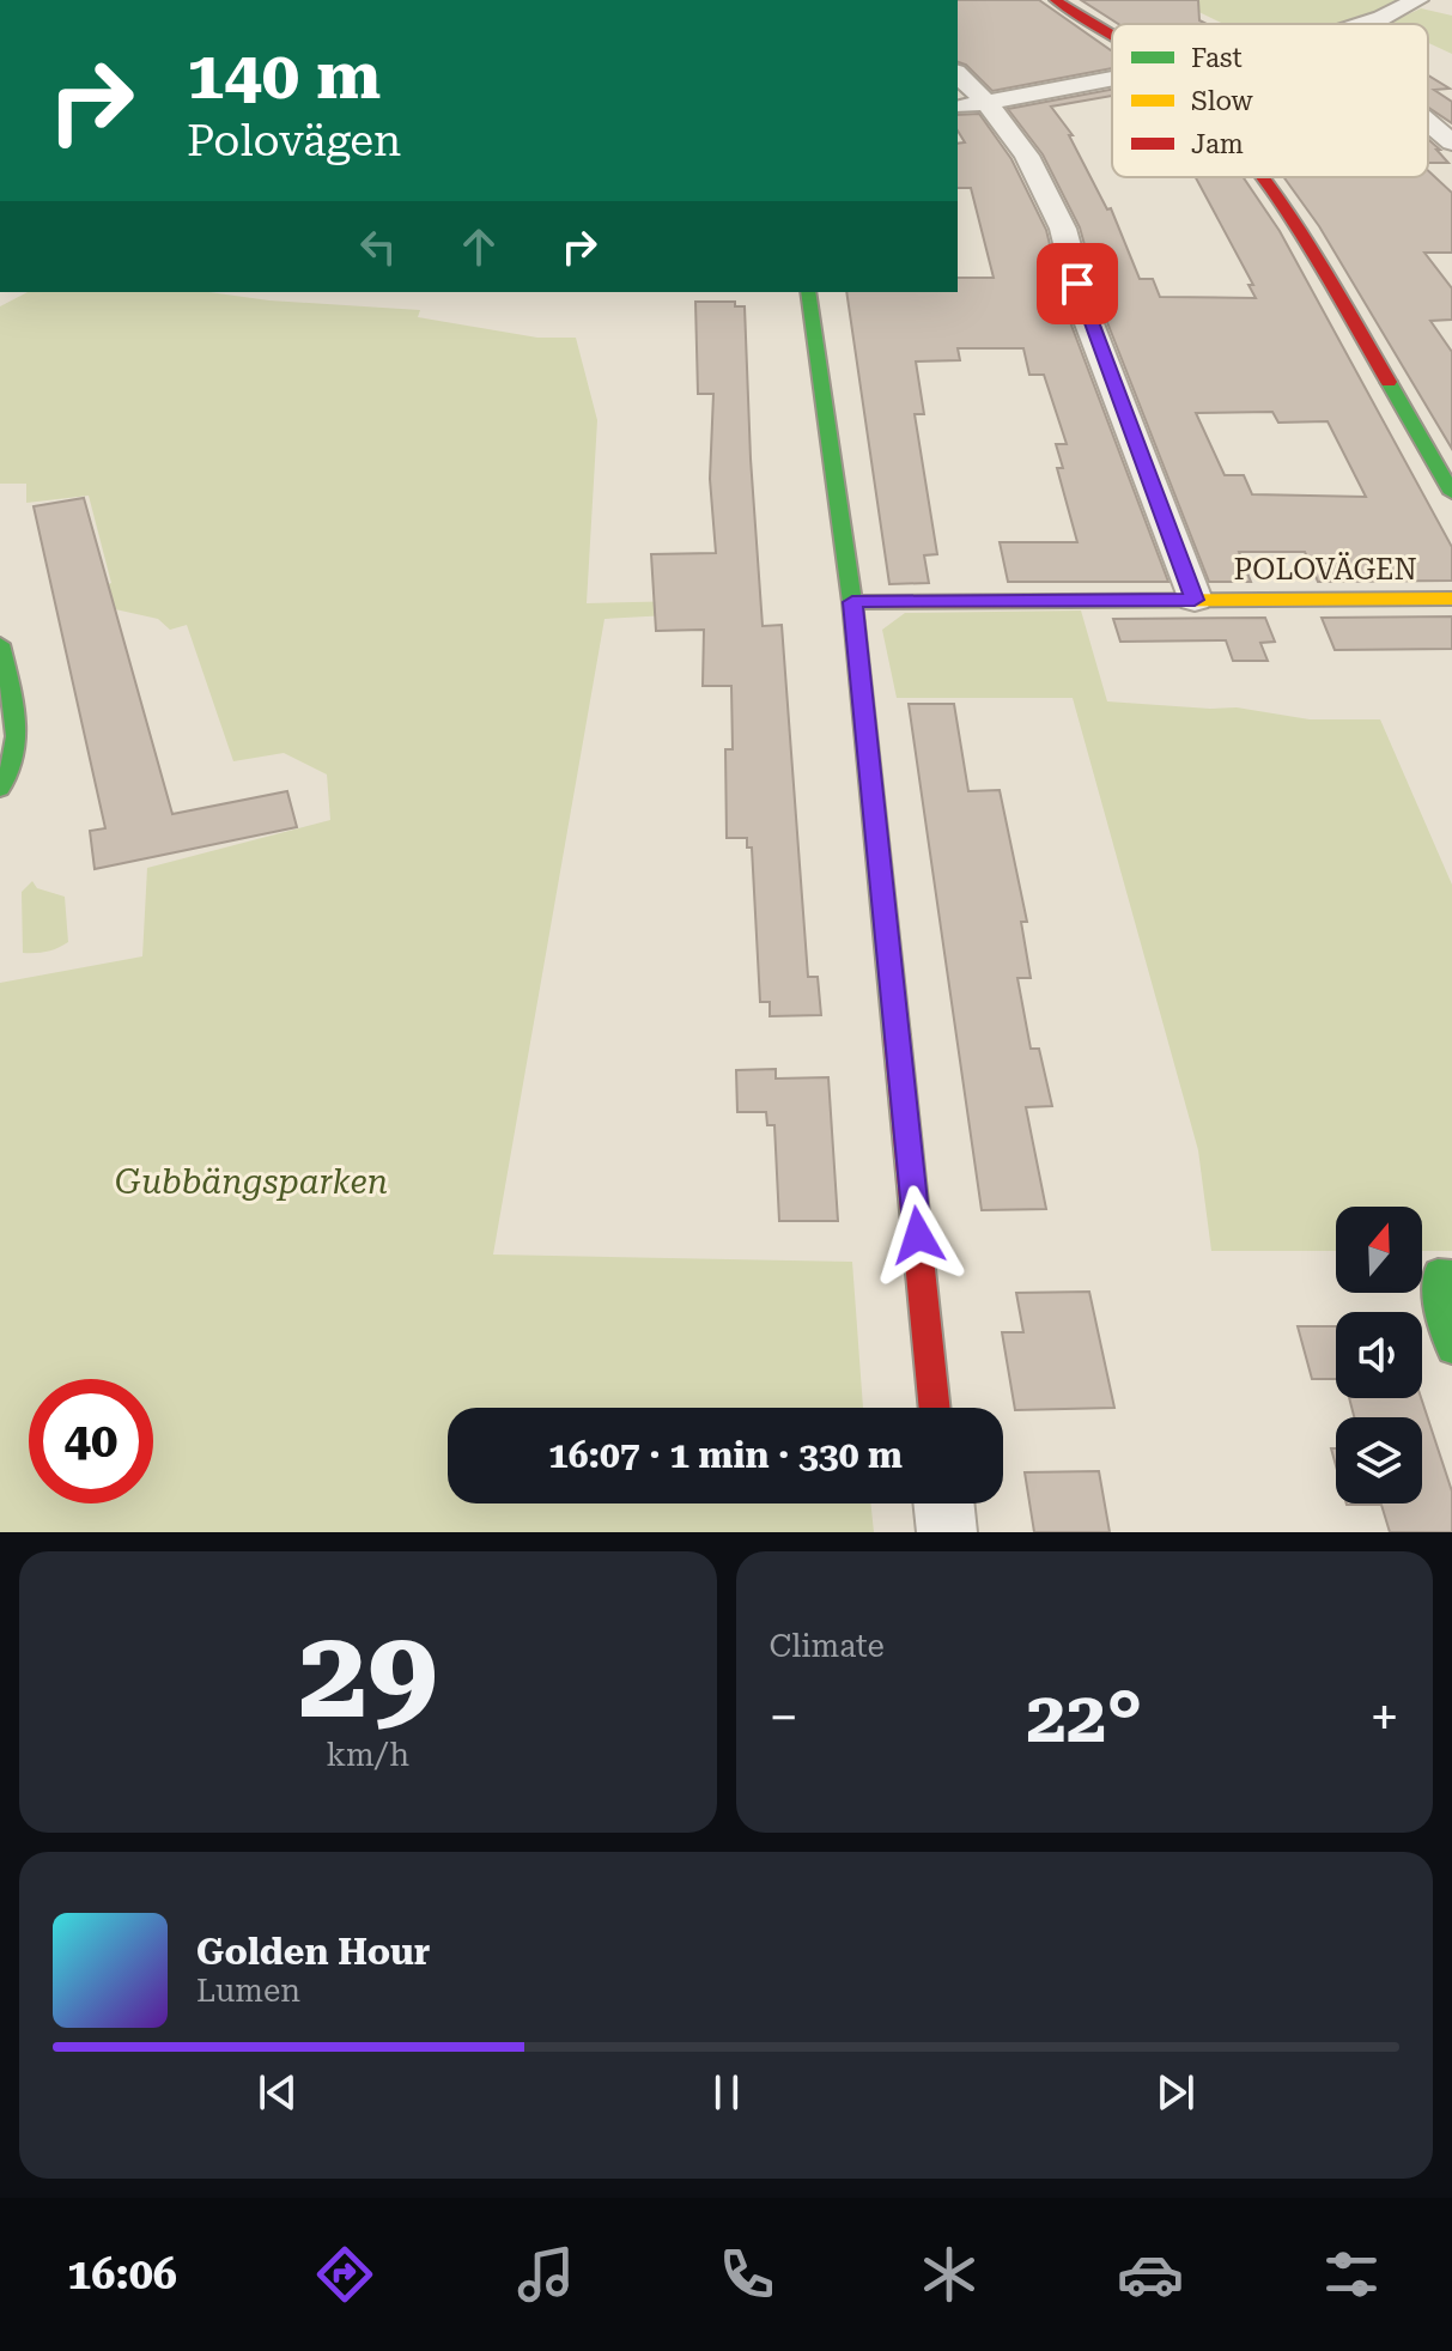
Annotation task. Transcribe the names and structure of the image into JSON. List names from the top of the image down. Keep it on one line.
{"streets":{"street":["POLOVÄGEN"]},"parks":["Gubbängsparken"],"legend":["Fast","Slow","Jam"],"north":"top","page":{"turn":["140 m","Polovägen"],"limit":"40","trip":"16:07 · 1 min · 330 m","tile":[["29","km/h"],"Climate"],"heat":["−","22°","+"],"song":["Golden Hour","Lumen"],"tabs":"16:06"}}
